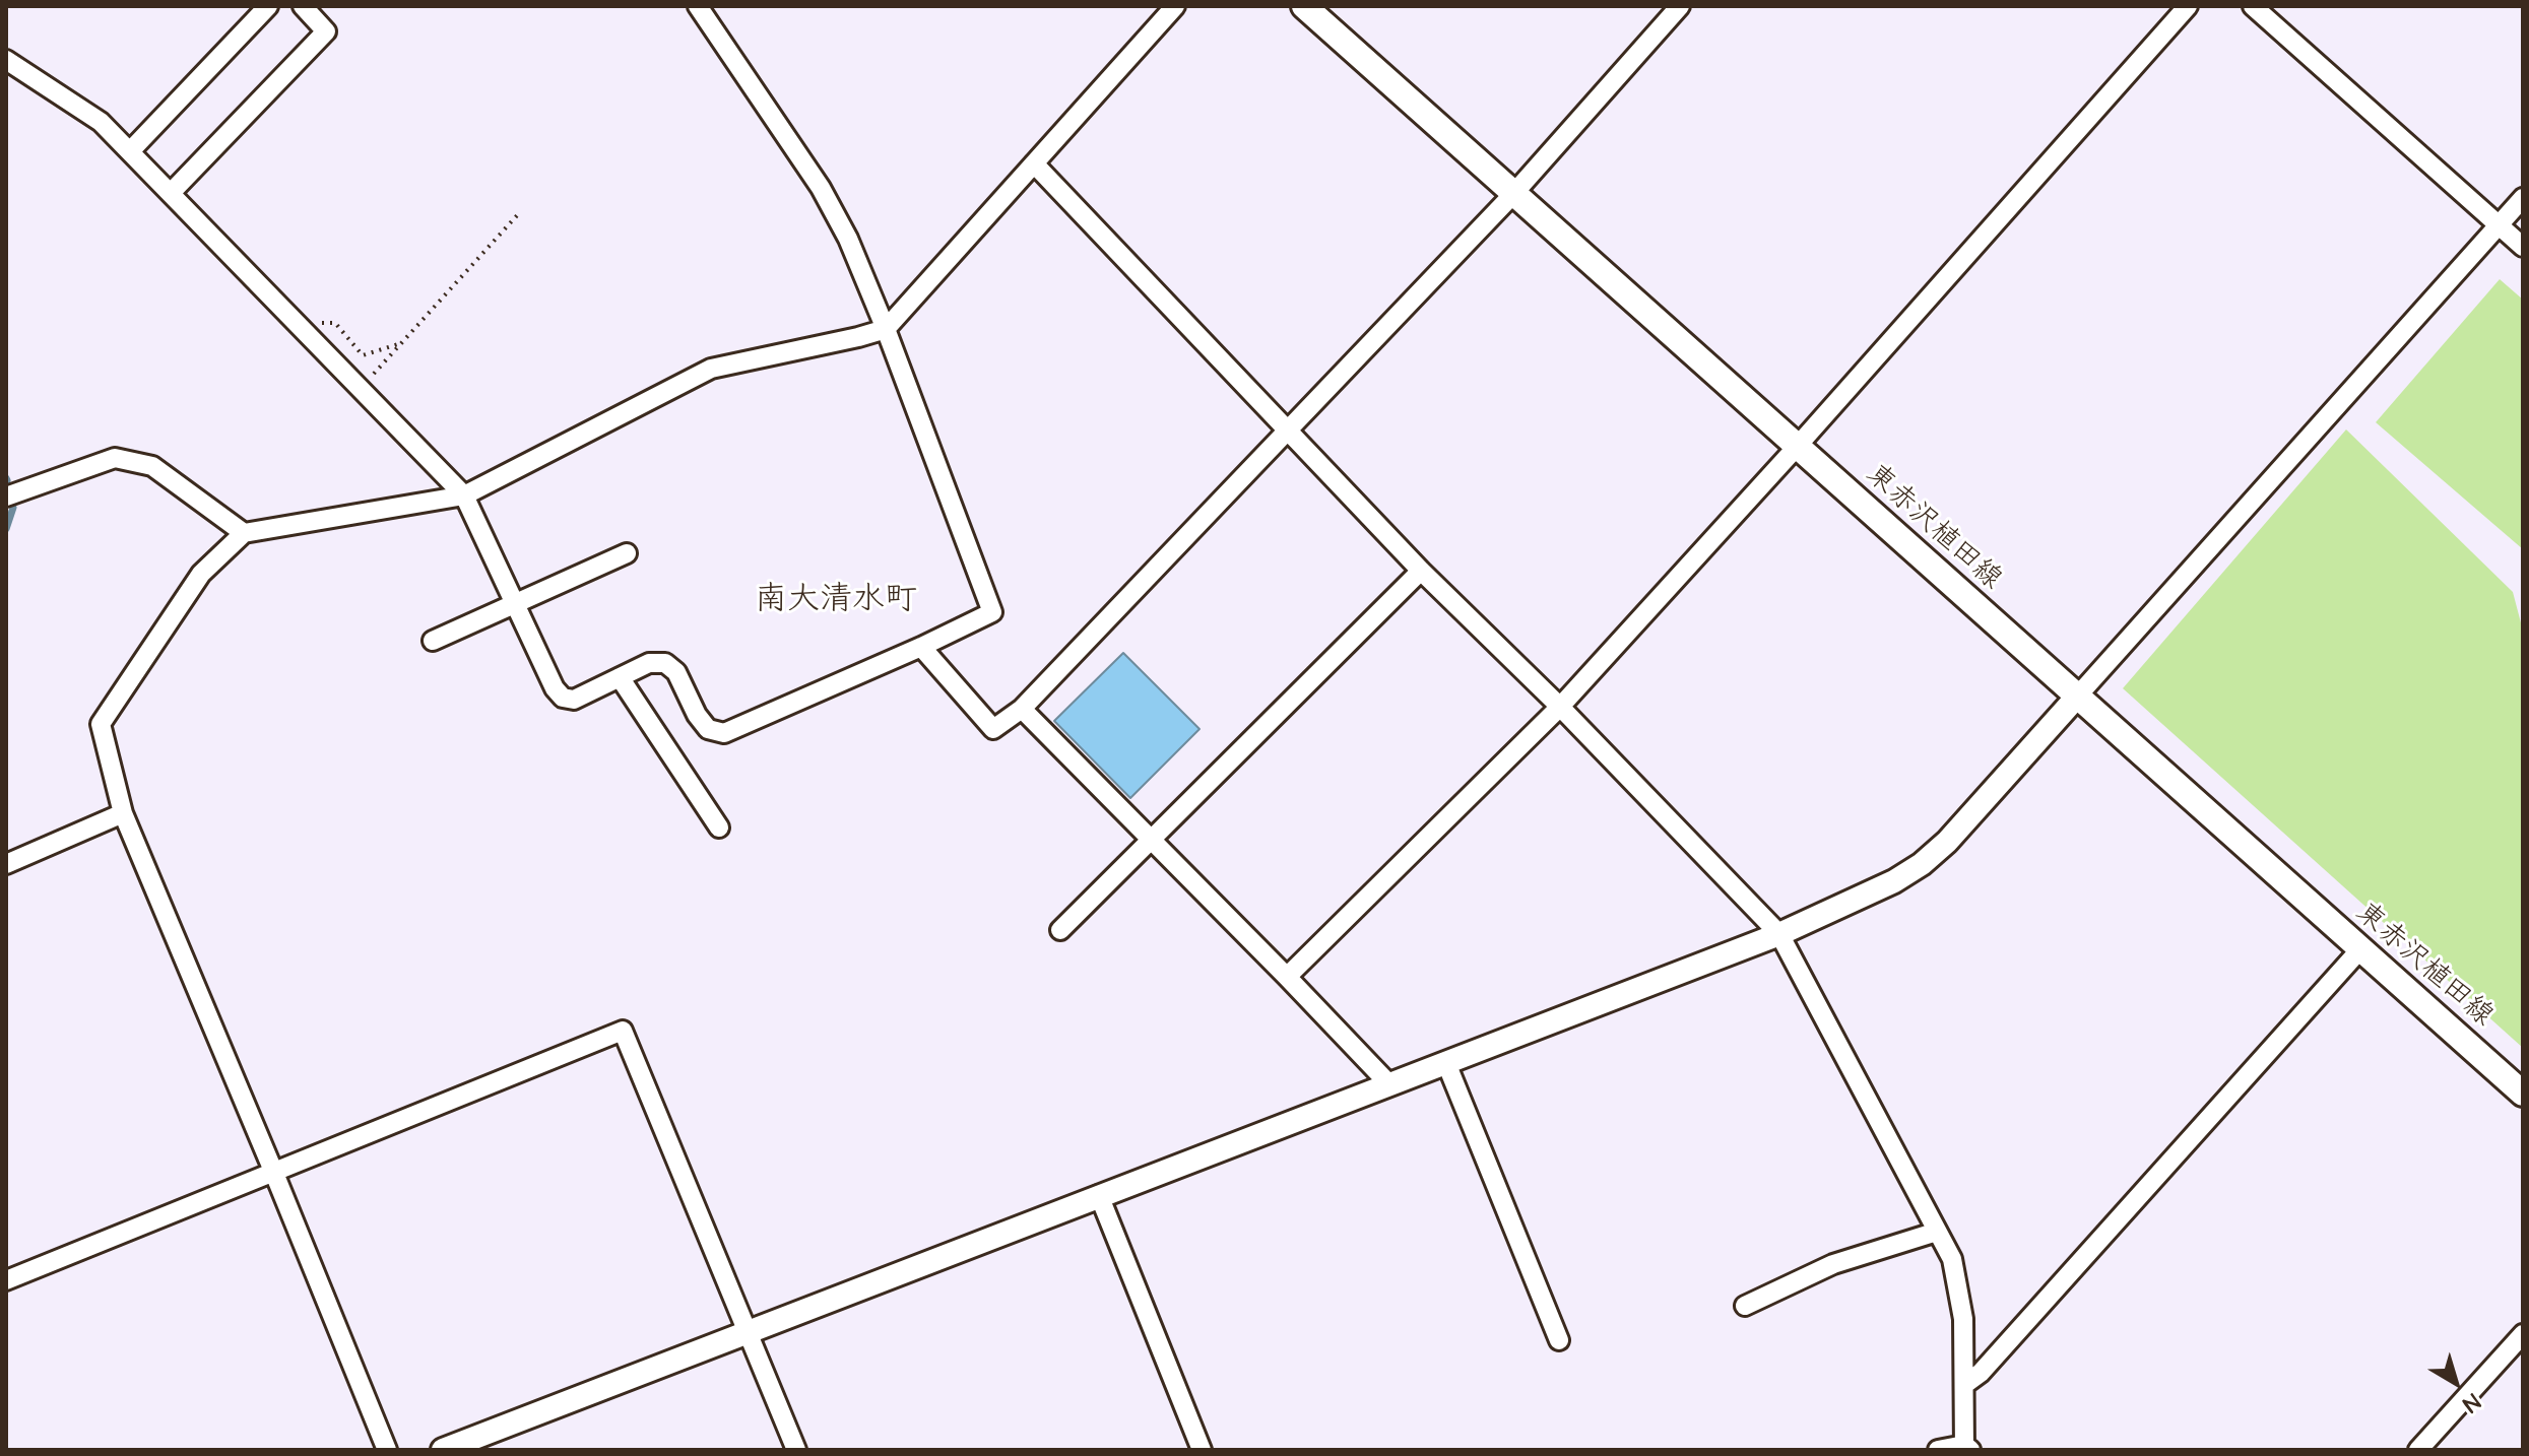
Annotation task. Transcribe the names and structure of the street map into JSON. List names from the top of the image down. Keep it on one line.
{"streets":{"main road":["東赤沢植田線"]},"districts":["南大清水町"],"north":"bottom right"}
